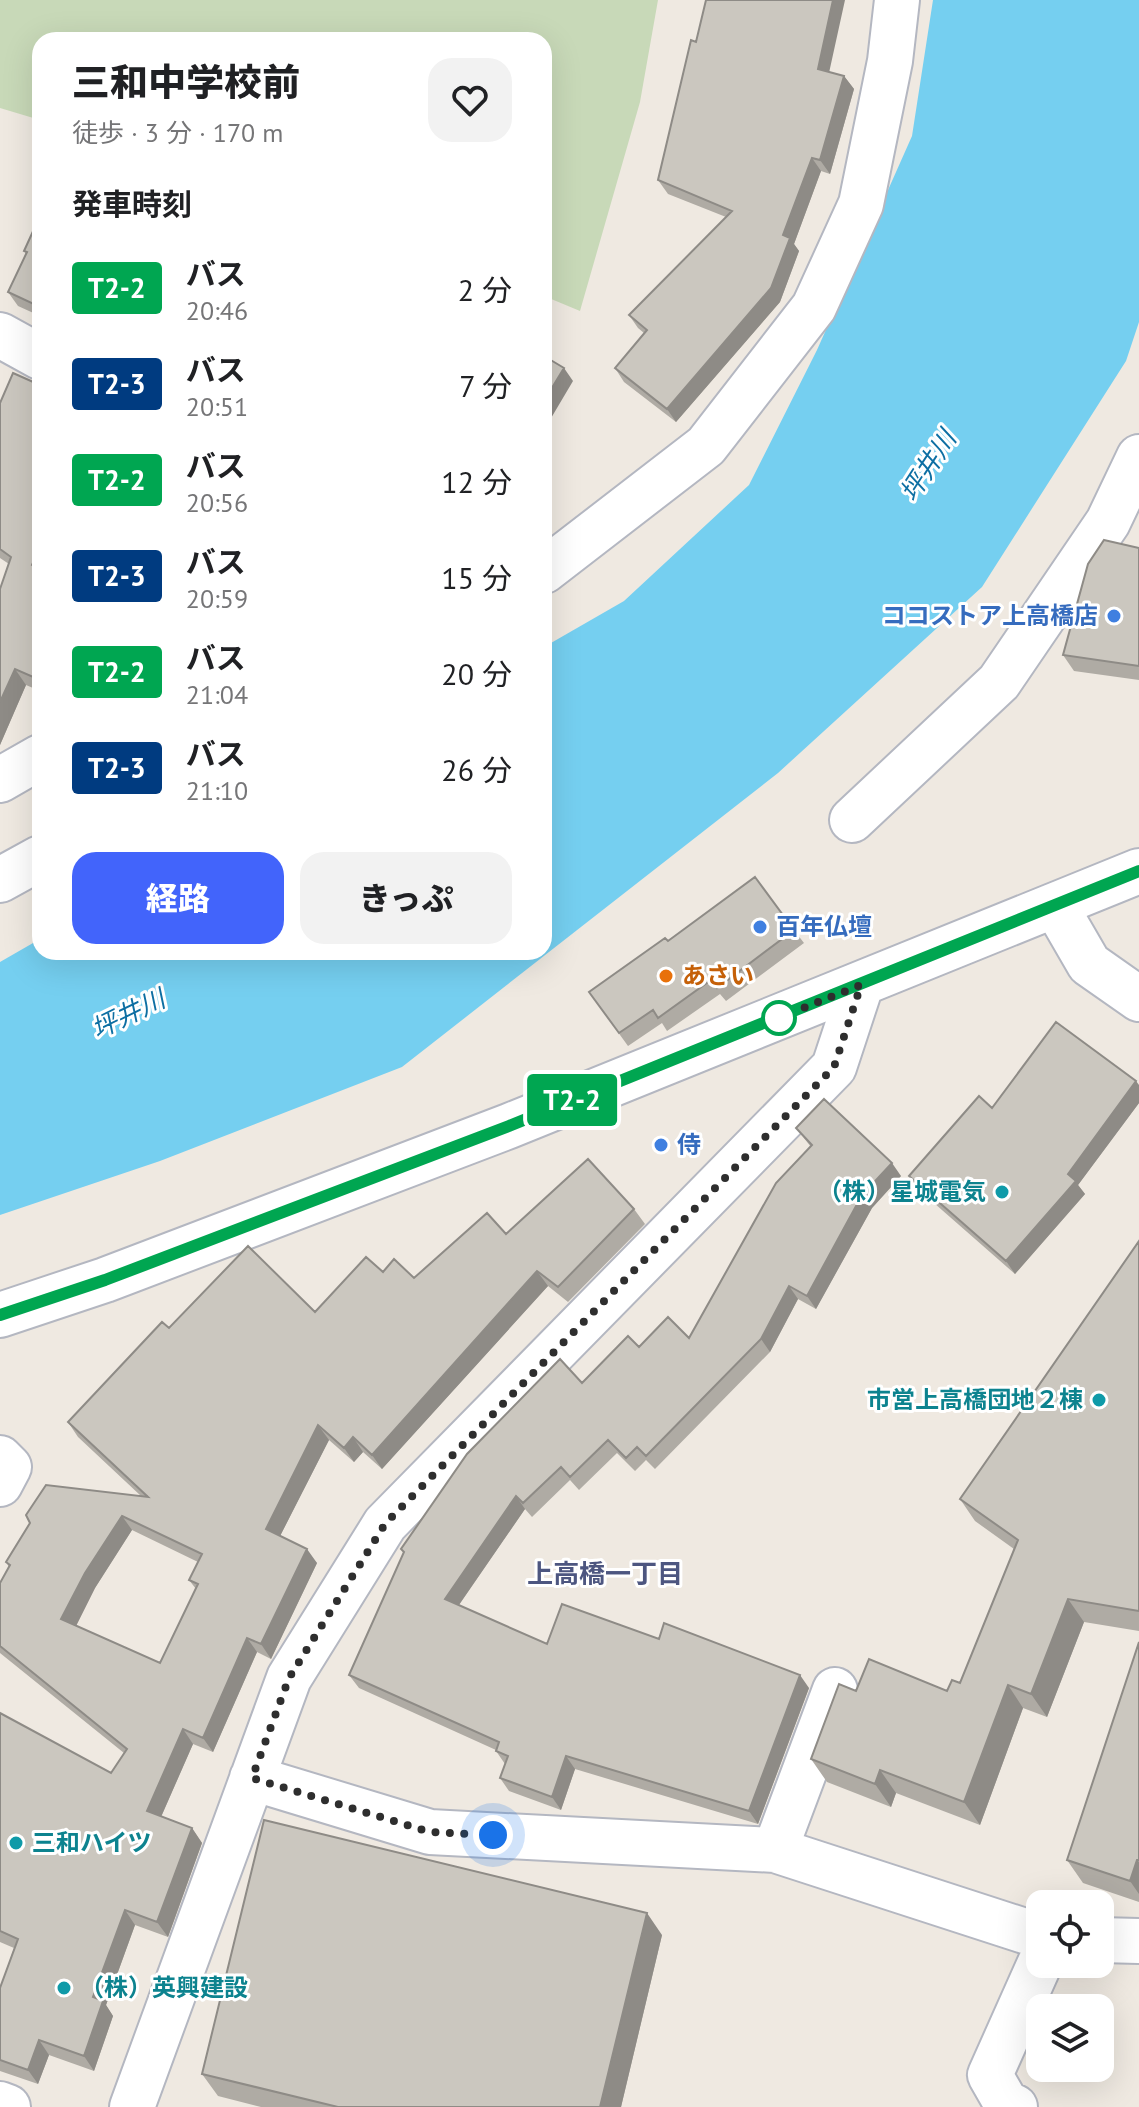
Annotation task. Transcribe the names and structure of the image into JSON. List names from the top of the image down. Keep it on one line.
{"districts":["上高橋一丁目"],"water":["坪井川"],"places":["ココストア上高橋店","百年仏壇","あさい","侍","（株）星城電気","市営上高橋団地２棟","三和ハイツ","（株）英興建設"],"lines":["bus line T2-2"],"page":{"on_map":"T2-2","heading":[["三和中学校前","徒歩 · 3 分 · 170 m"],"発車時刻"],"list":[{"mark":"T2-2","name":"バス","note":"20:46","value":"2 分"},{"mark":"T2-3","name":"バス","note":"20:51","value":"7 分"},{"mark":"T2-2","name":"バス","note":"20:56","value":"12 分"},{"mark":"T2-3","name":"バス","note":"20:59","value":"15 分"},{"mark":"T2-2","name":"バス","note":"21:04","value":"20 分"},{"mark":"T2-3","name":"バス","note":"21:10","value":"26 分"}],"buttons":["経路","きっぷ"]}}
